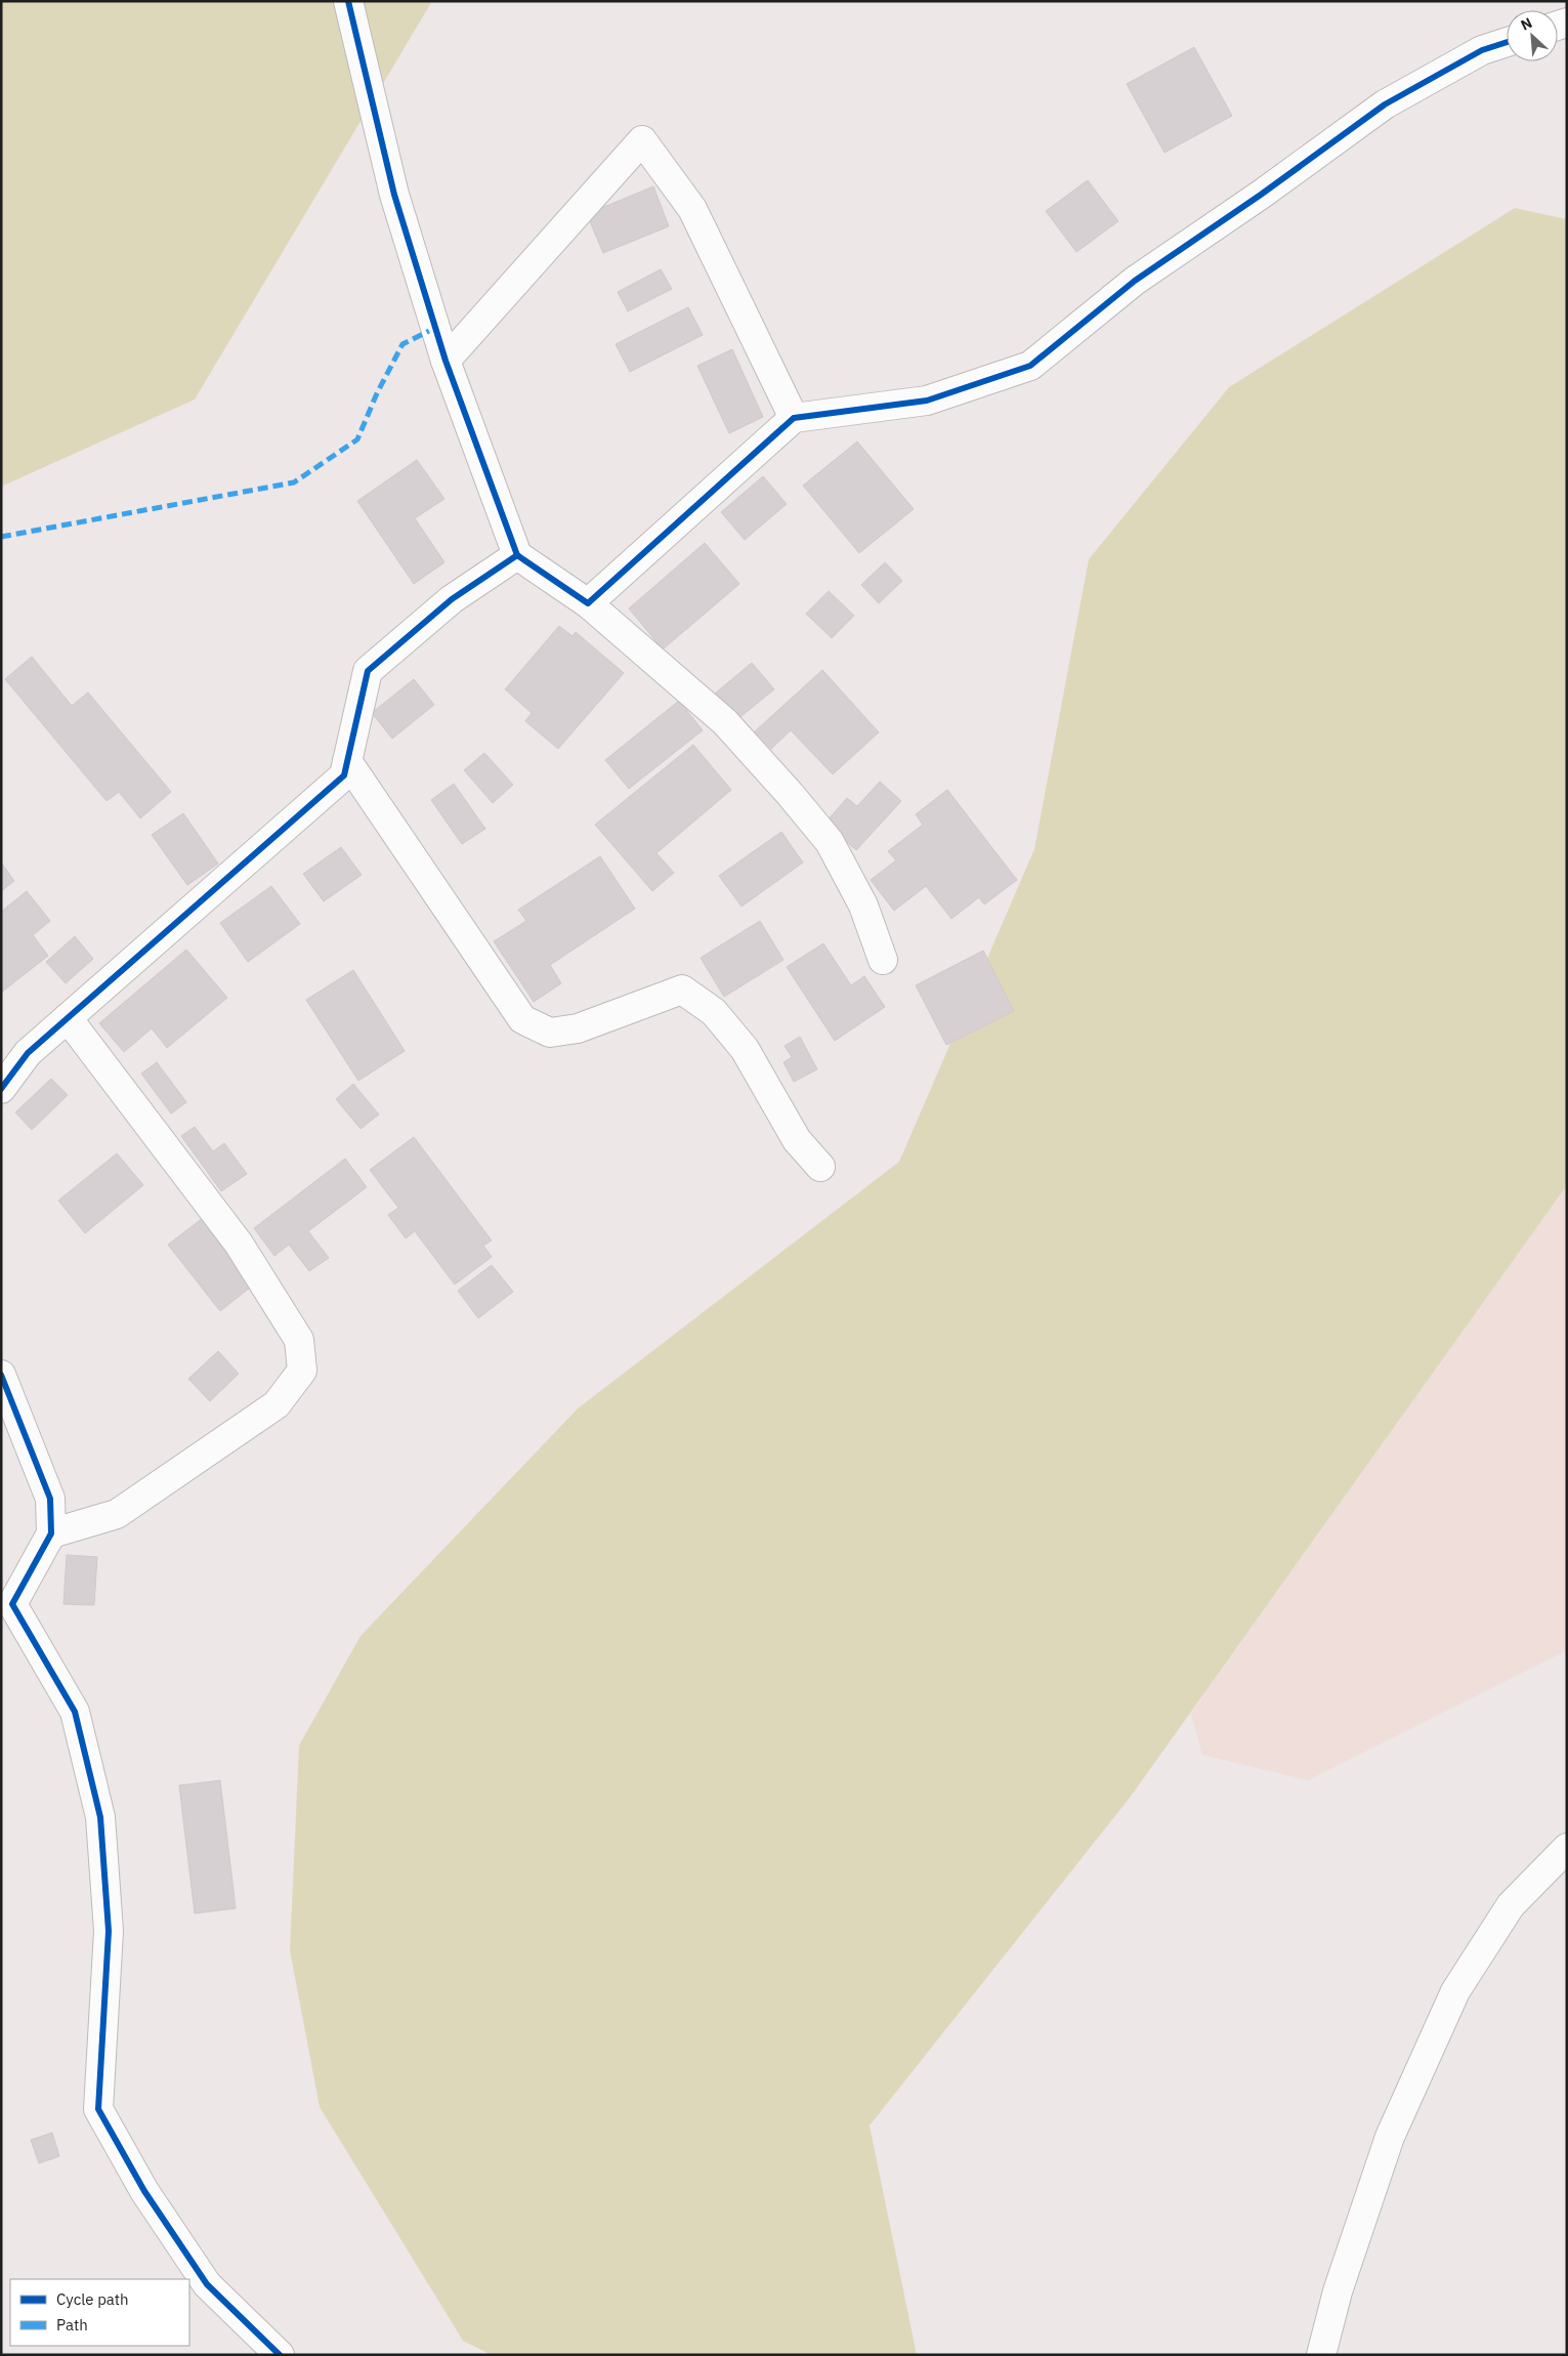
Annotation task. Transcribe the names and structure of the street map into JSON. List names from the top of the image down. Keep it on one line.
{"legend":["Cycle path","Path"],"north":"top left"}
